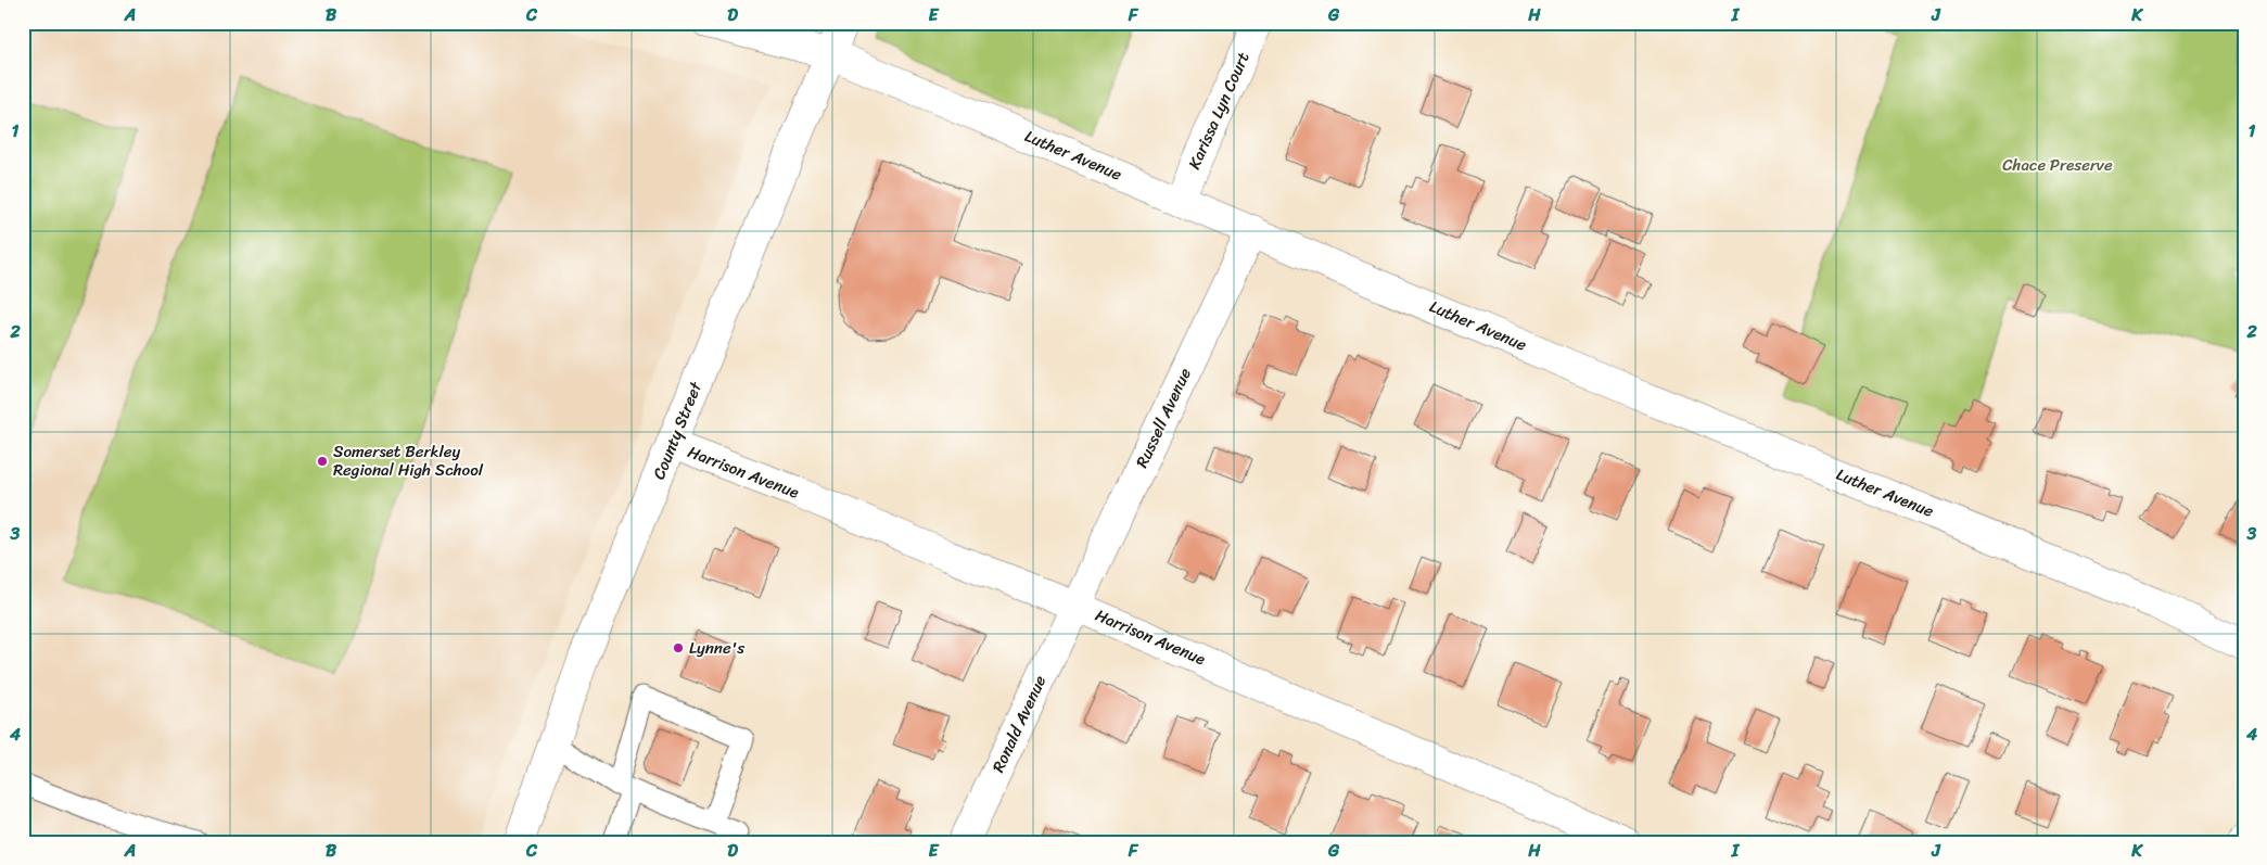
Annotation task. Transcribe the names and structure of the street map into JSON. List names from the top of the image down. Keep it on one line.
{"streets":{"street":["Karissa Lyn Court","Luther Avenue","Russell Avenue","County Street","Harrison Avenue","Ronald Avenue"]},"crossings":[["Karissa Lyn Court","Luther Avenue"],["Luther Avenue","Russell Avenue"],["Luther Avenue","County Street"],["Russell Avenue","Harrison Avenue"],["Russell Avenue","Ronald Avenue"],["County Street","Harrison Avenue"],["Harrison Avenue","Ronald Avenue"]],"parks":["Chace Preserve"],"places":["Somerset Berkley Regional High School","Lynne's"],"grid":{"columns":["A","B","C","D","E","F","G","H","I","J","K"],"rows":["1","2","3","4"]}}
